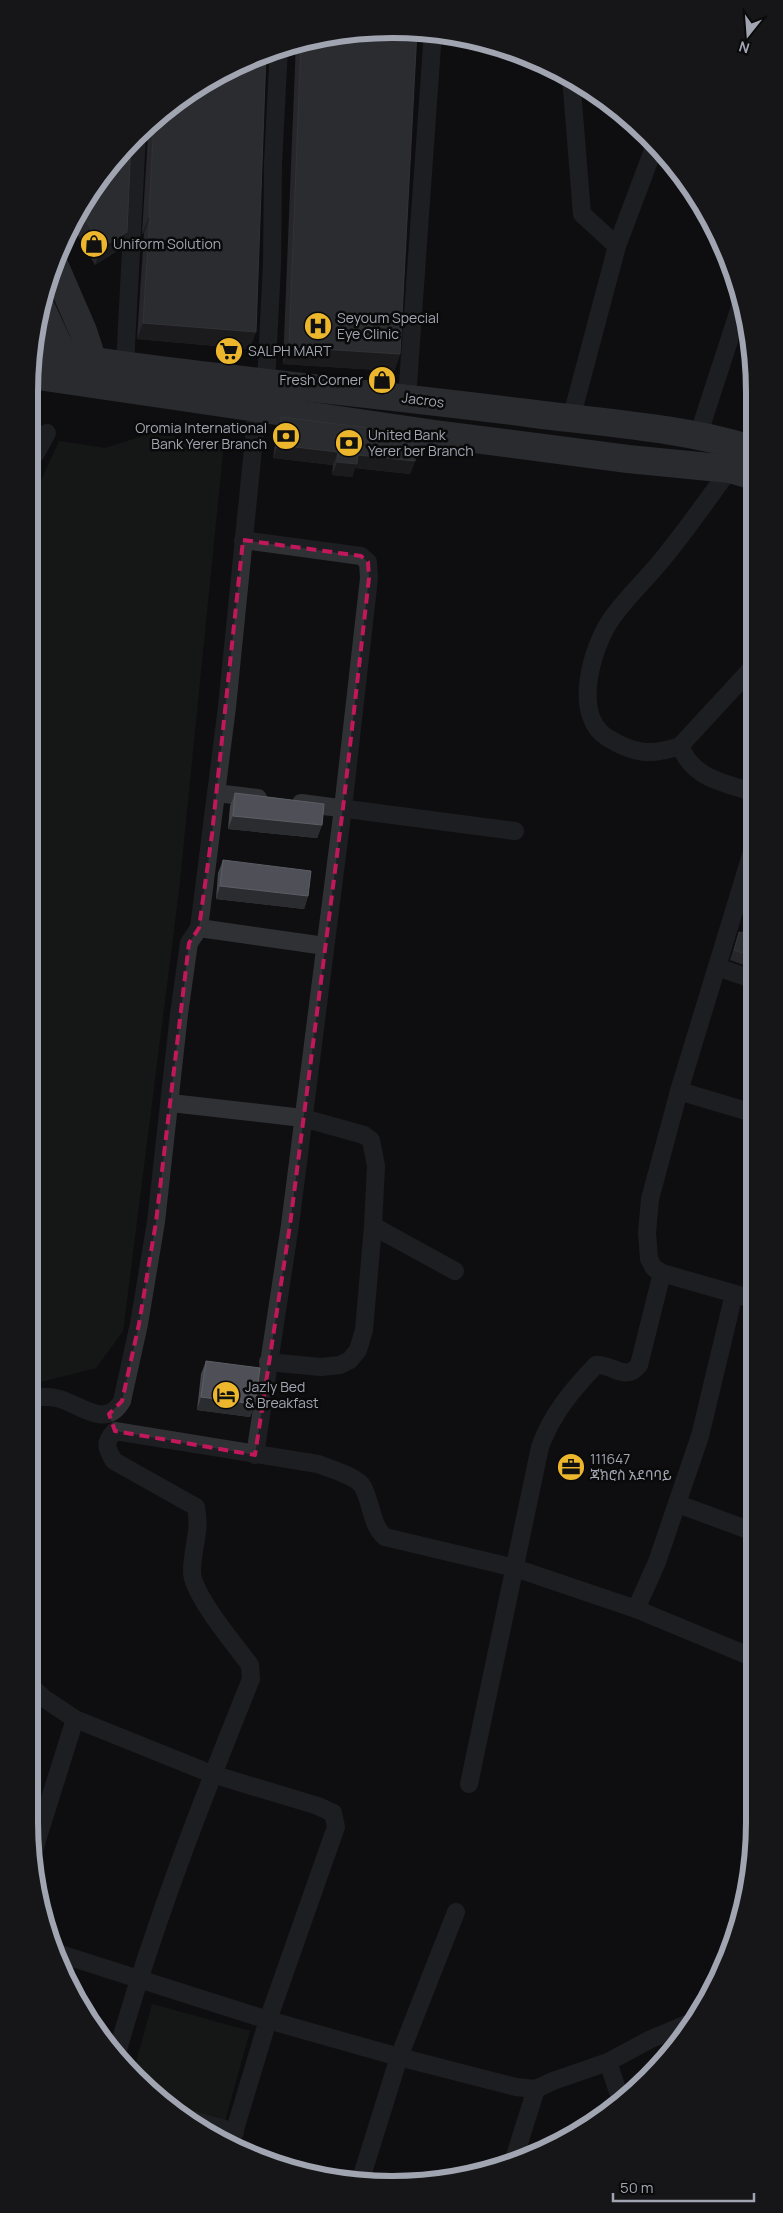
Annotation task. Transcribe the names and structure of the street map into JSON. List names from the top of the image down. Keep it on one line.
{"streets":{"main road":["Jacros"]},"places":{"shop":["Uniform Solution","Fresh Corner"],"hospital":["Seyoum Special Eye Clinic"],"supermarket":["SALPH MART"],"bank":["Oromia International Bank Yerer Branch","United Bank Yerer ber Branch"],"hotel":["Jazly Bed & Breakfast"],"office":["111647 ጃክሮስ አደባባይ"]},"scale_bar":"50 m","north":"bottom"}
